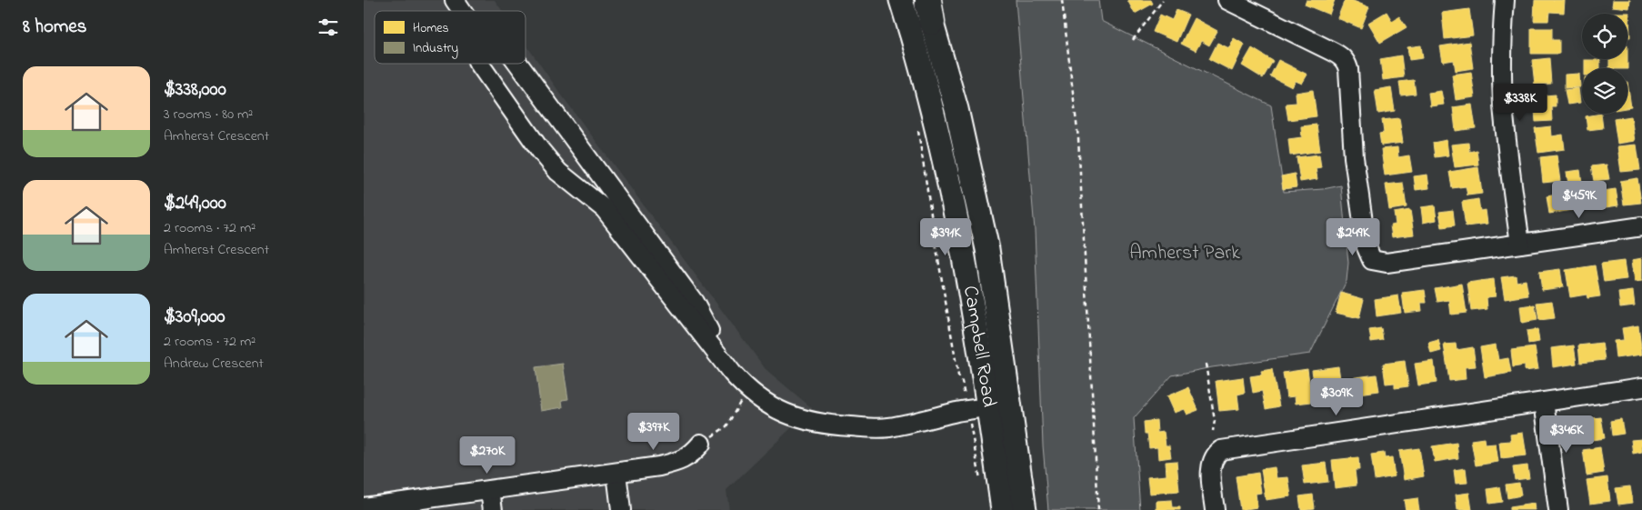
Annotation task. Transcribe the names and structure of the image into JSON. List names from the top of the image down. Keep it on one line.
{"streets":{"main road":["Campbell Road"]},"parks":["Amherst Park"],"legend":["Homes","Industry"],"page":{"heading":"8 homes","list":[{"name":"$338,000","note":"3 rooms · 80 m² · Amherst Crescent"},{"name":"$249,000","note":"2 rooms · 72 m² · Amherst Crescent"},{"name":"$309,000","note":"2 rooms · 72 m² · Andrew Crescent"}],"price":["$338K","$459K","$391K","$249K","$309K","$397K","$346K","$270K"]}}
